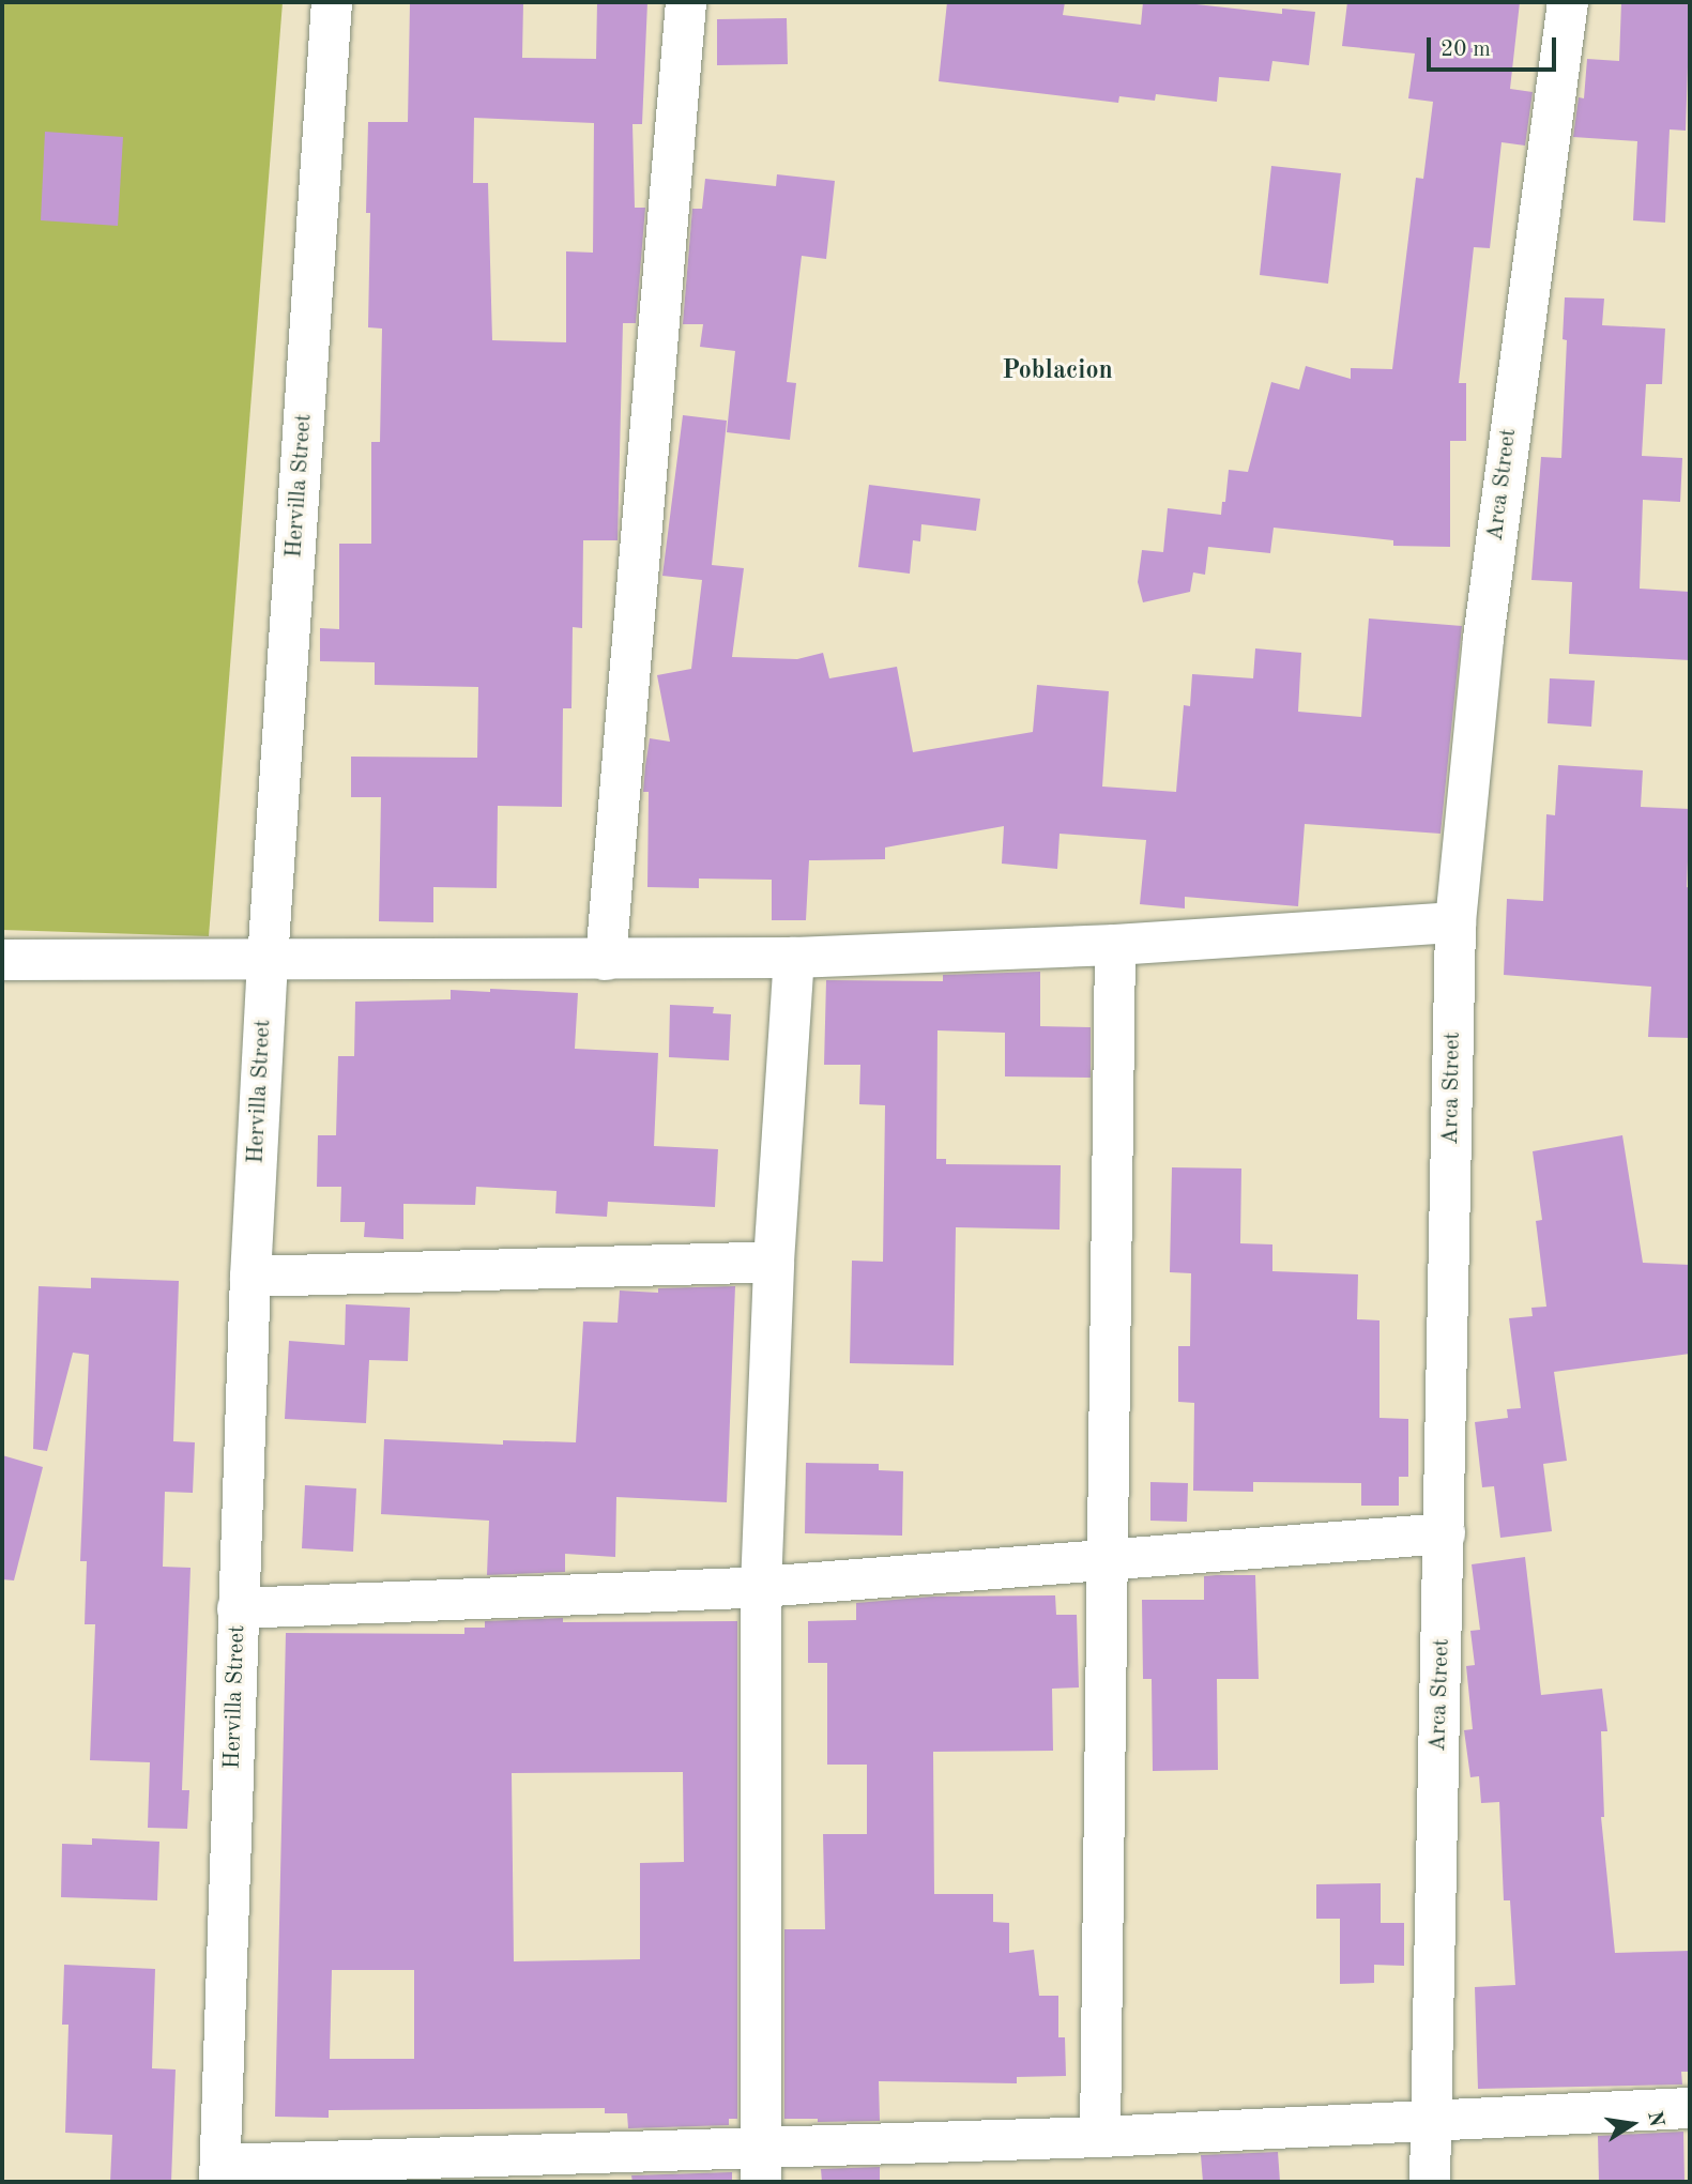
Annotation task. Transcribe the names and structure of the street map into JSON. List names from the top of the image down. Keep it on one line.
{"streets":{"street":["Arca Street","Hervilla Street"]},"districts":["Poblacion"],"scale_bar":"20 m","north":"right"}
